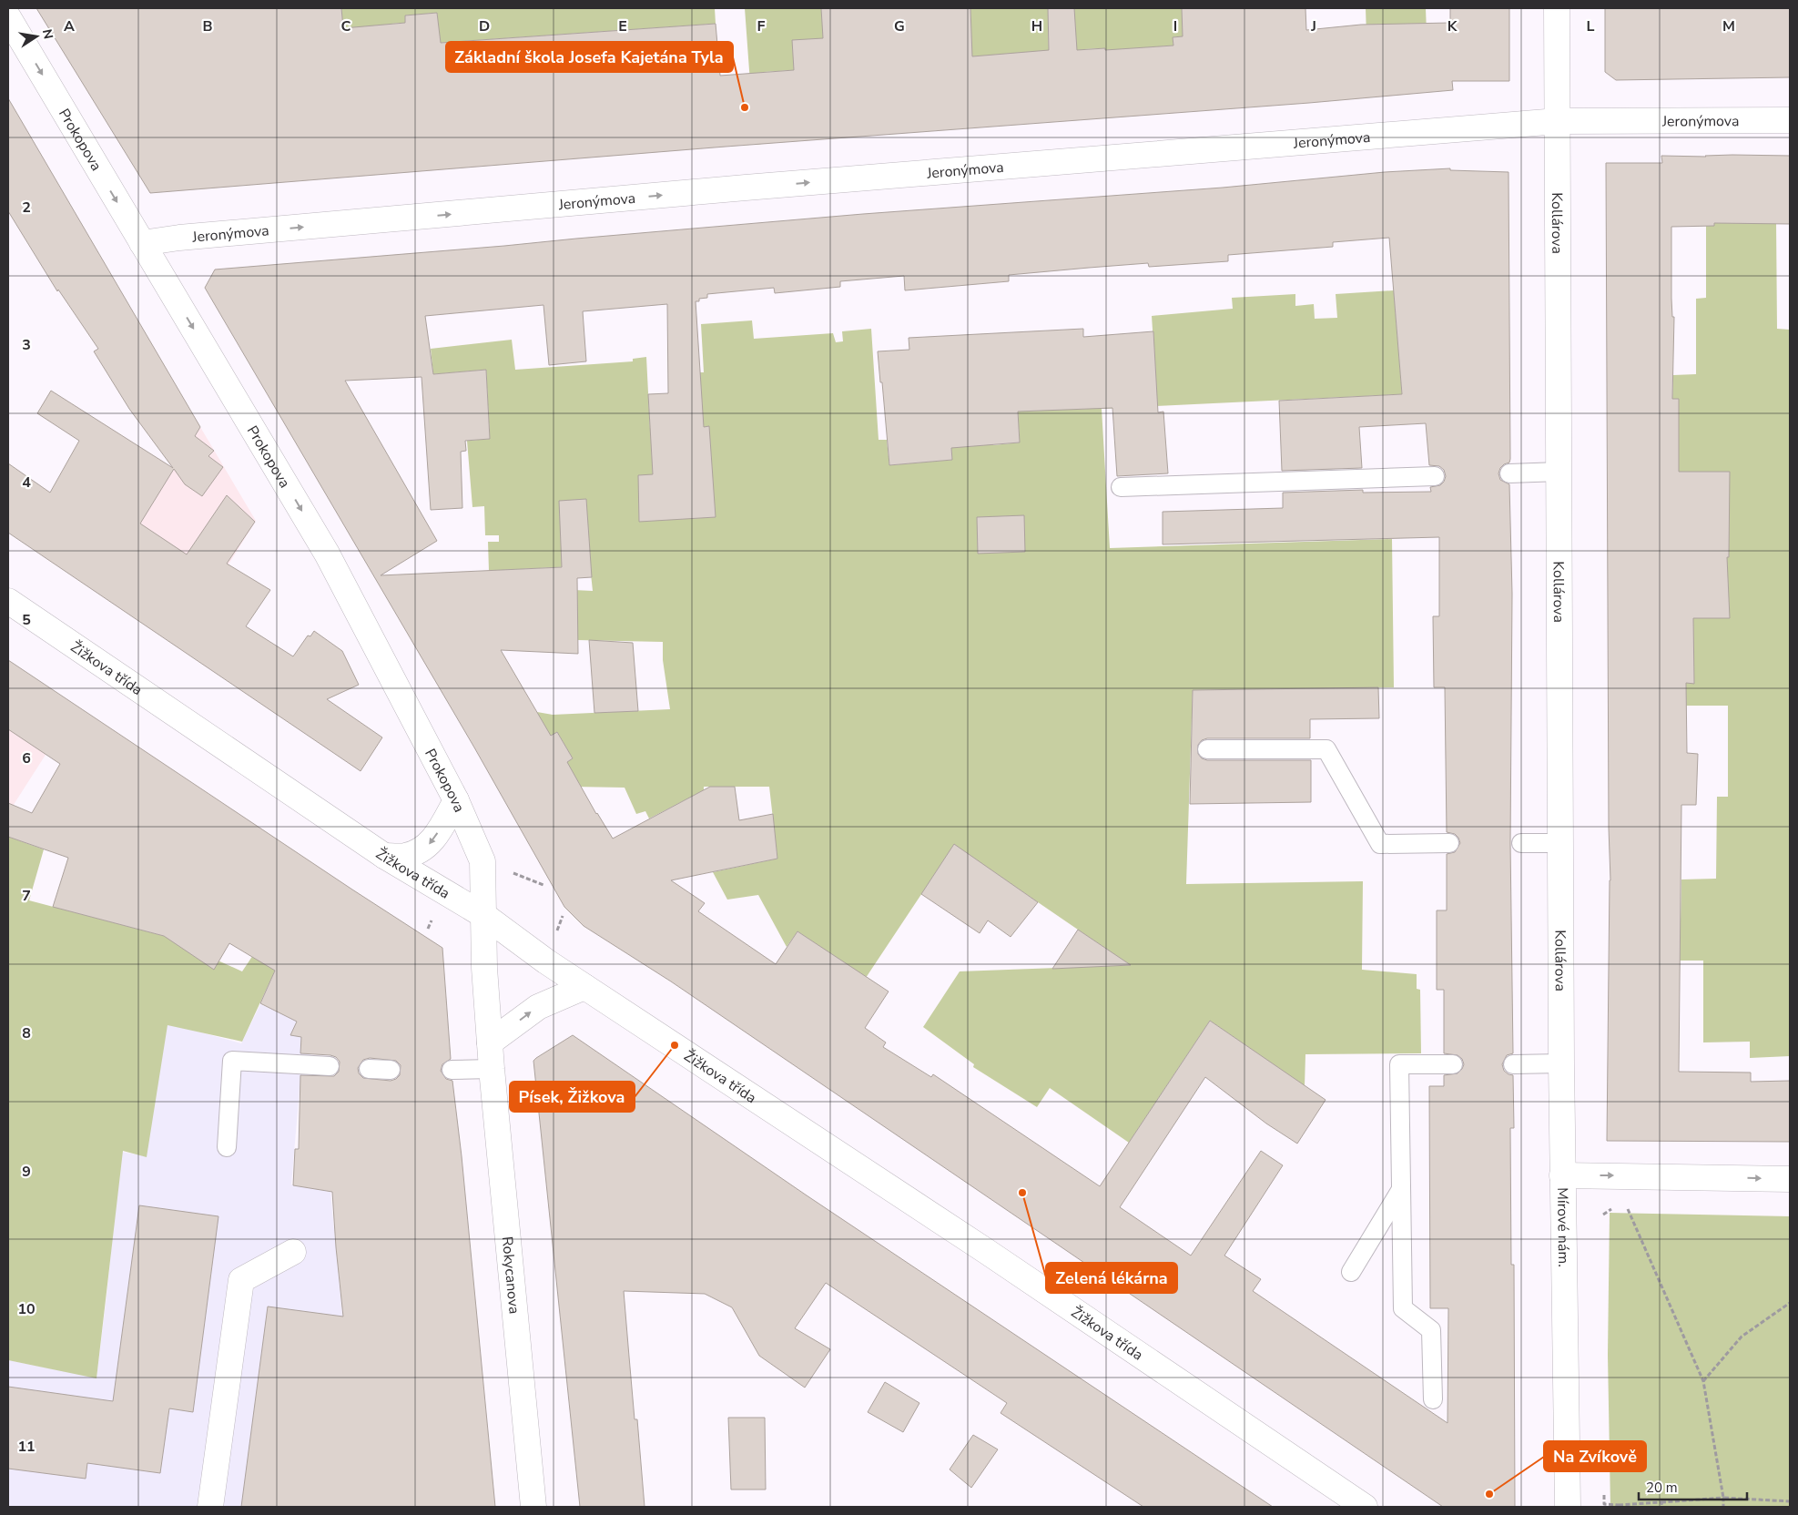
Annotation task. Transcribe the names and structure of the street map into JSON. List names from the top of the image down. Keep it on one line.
{"streets":{"street":["Jeronýmova","Prokopova","Kollárova","Žižkova třída","Mírové nám.","Rokycanova"]},"crossings":[["Jeronýmova","Prokopova"],["Jeronýmova","Kollárova"],["Prokopova","Žižkova třída"],["Prokopova","Rokycanova"],["Kollárova","Mírové nám."],["Žižkova třída","Rokycanova"]],"one_way":["Jeronýmova","Prokopova","Mírové nám."],"places":["Základní škola Josefa Kajetána Tyla","Písek, Žižkova","Zelená lékárna","Na Zvíkově"],"scale_bar":"20 m","north":"right","grid":{"columns":["A","B","C","D","E","F","G","H","I","J","K","L","M"],"rows":["2","3","4","5","6","7","8","9","10","11"]}}
